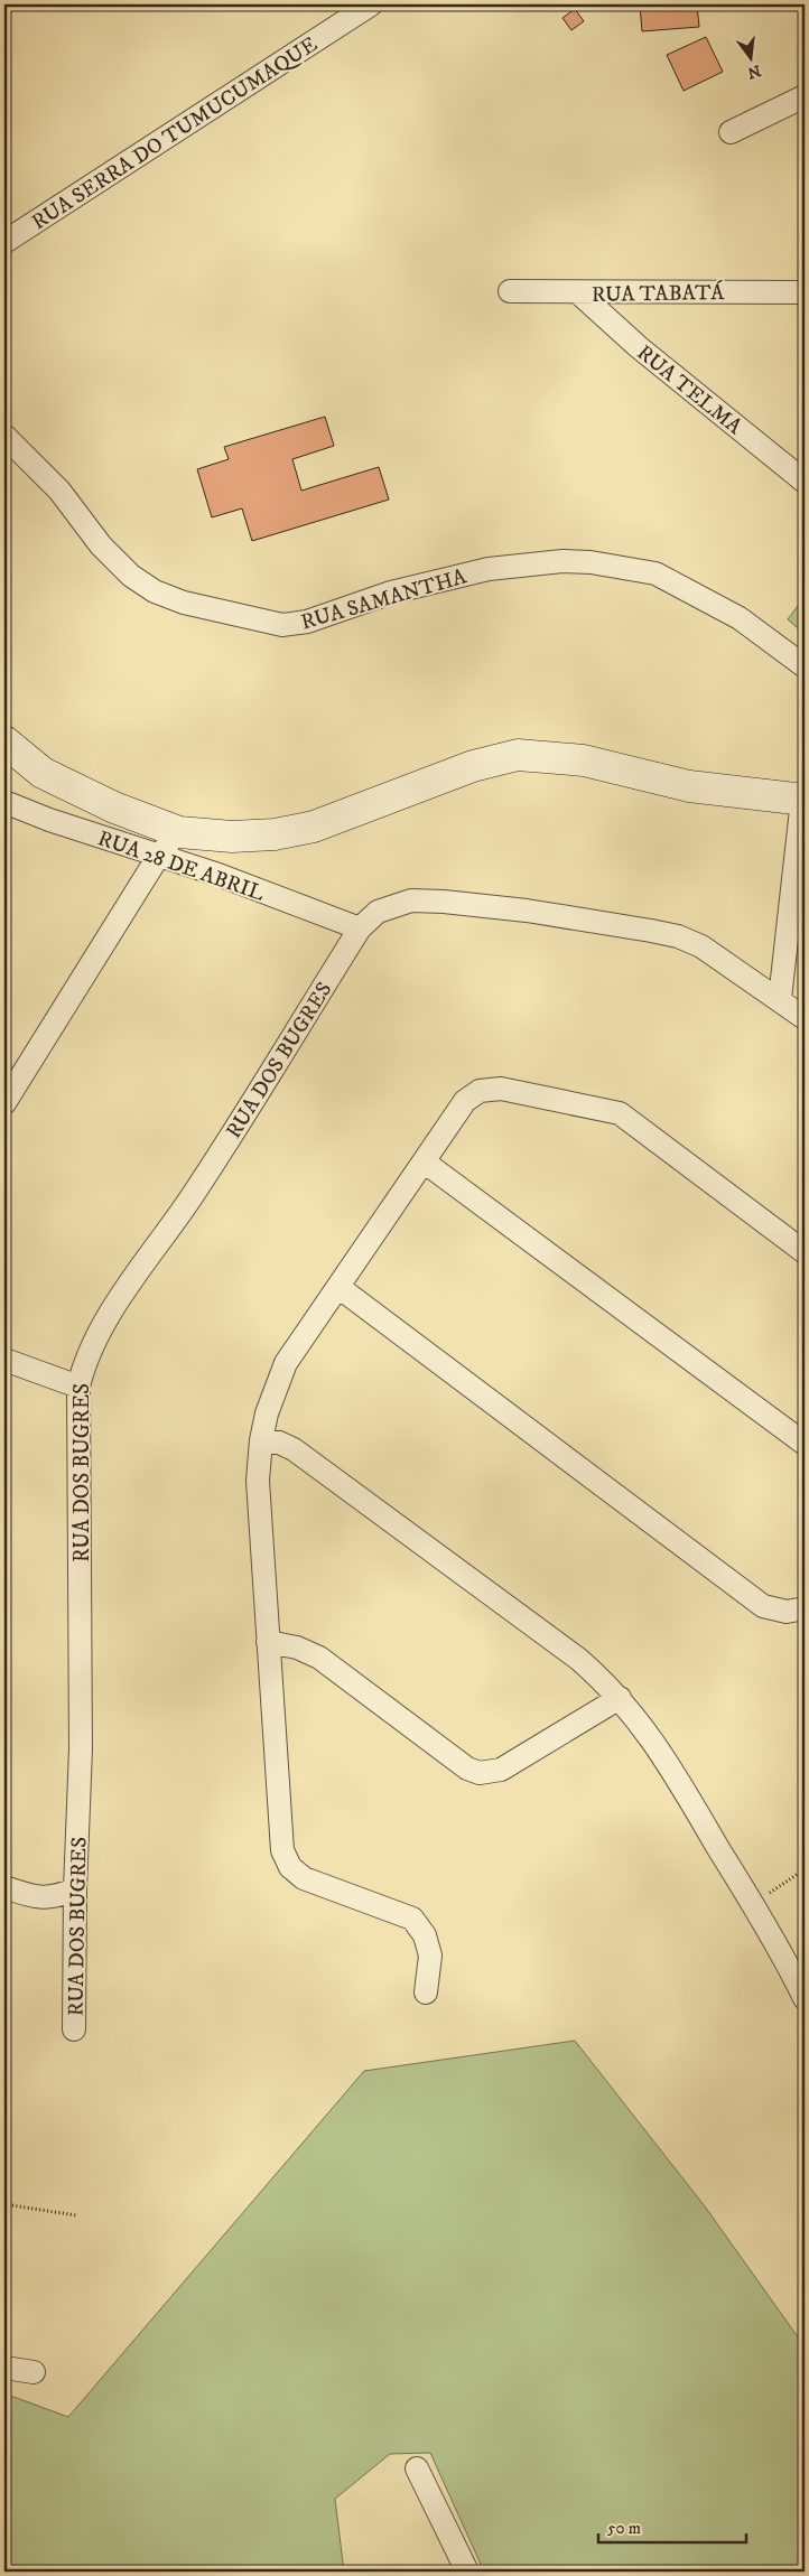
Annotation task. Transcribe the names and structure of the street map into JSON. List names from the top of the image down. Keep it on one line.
{"streets":{"street":["RUA SERRA DO TUMUCUMAQUE","RUA TABATÁ","RUA TELMA","RUA SAMANTHA","RUA 28 DE ABRIL","RUA DOS BUGRES"]},"crossings":[["RUA TABATÁ","RUA TELMA"],["RUA 28 DE ABRIL","RUA DOS BUGRES"]],"scale_bar":"50 m","north":"bottom"}
